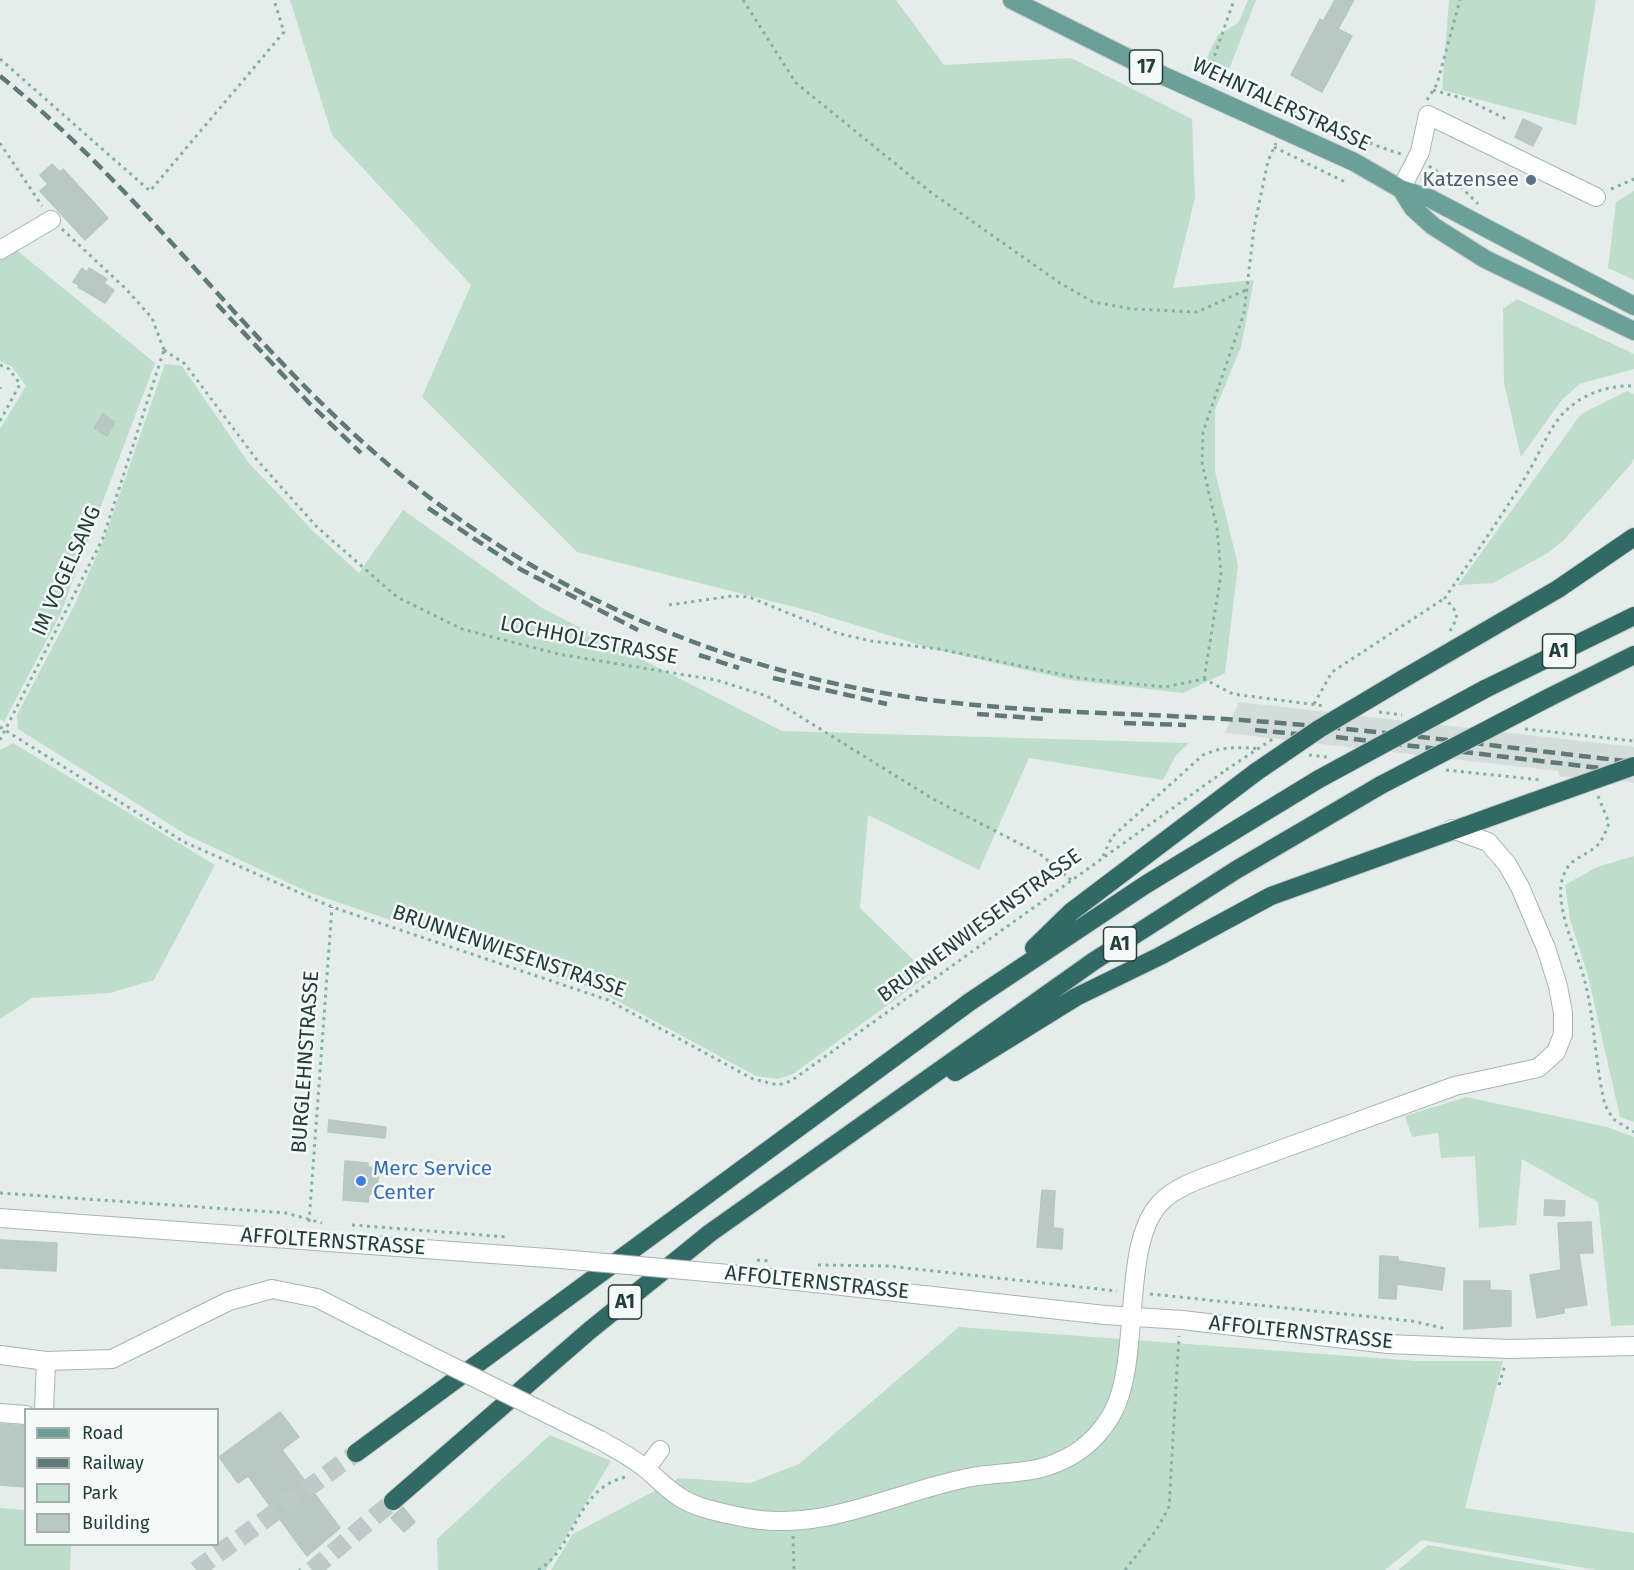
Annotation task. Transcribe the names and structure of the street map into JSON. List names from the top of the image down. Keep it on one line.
{"streets":{"highway":["A1"],"main road":["17","WEHNTALERSTRASSE"],"street":["AFFOLTERNSTRASSE"],"path":["IM VOGELSANG","LOCHHOLZSTRASSE","BRUNNENWIESENSTRASSE","BURGLEHNSTRASSE"]},"crossings":[["IM VOGELSANG","LOCHHOLZSTRASSE"],["IM VOGELSANG","BRUNNENWIESENSTRASSE"],["LOCHHOLZSTRASSE","BRUNNENWIESENSTRASSE"],["BRUNNENWIESENSTRASSE","BURGLEHNSTRASSE"]],"places":["Katzensee","Merc Service Center"],"legend":["Road","Railway","Park","Building"]}
